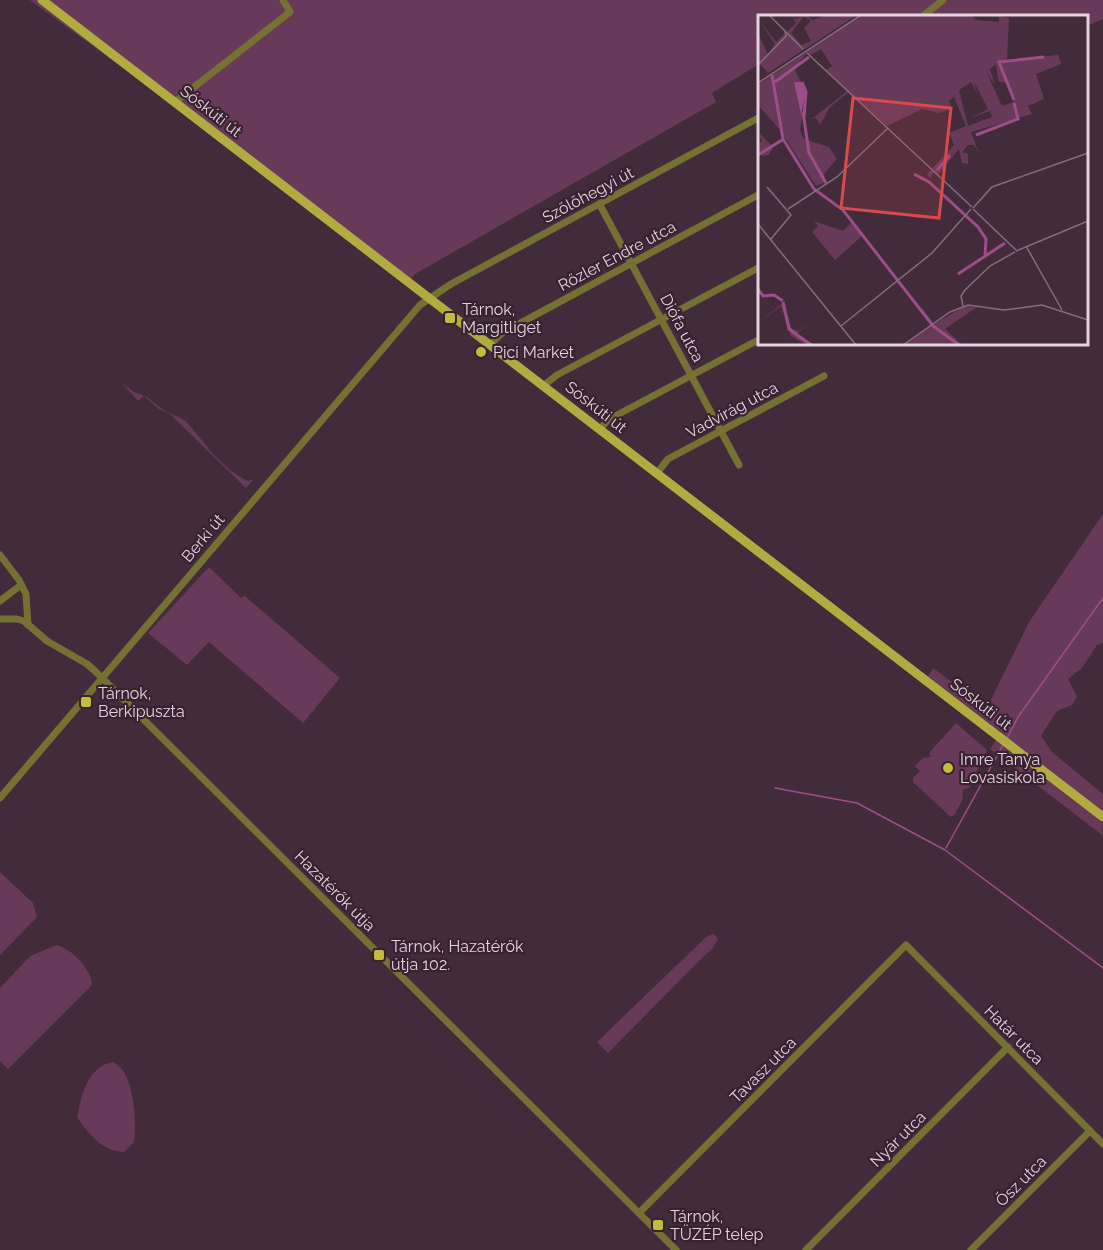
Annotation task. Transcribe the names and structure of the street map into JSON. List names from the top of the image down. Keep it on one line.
{"streets":{"main road":["Sóskúti út"],"street":["Szőlőhegyi út","Rőzler Endre utca","Diófa utca","Vadvirág utca","Berki út","Hazatérők útja","Határ utca","Tavasz utca","Nyár utca","Ősz utca"]},"crossings":[["Sóskúti út","Szőlőhegyi út"],["Sóskúti út","Rőzler Endre utca"],["Sóskúti út","Vadvirág utca"],["Sóskúti út","Berki út"],["Szőlőhegyi út","Diófa utca"],["Szőlőhegyi út","Berki út"],["Rőzler Endre utca","Diófa utca"],["Diófa utca","Vadvirág utca"],["Berki út","Hazatérők útja"],["Hazatérők útja","Tavasz utca"],["Határ utca","Tavasz utca"],["Határ utca","Nyár utca"],["Határ utca","Ősz utca"]],"places":{"transit":["Tárnok, Margitliget","Tárnok, Berkipuszta","Tárnok, Hazatérők útja 102.","Tárnok, TÜZÉP telep"],"other":["Pici Market","Imre Tanya Lovasiskola"]}}
